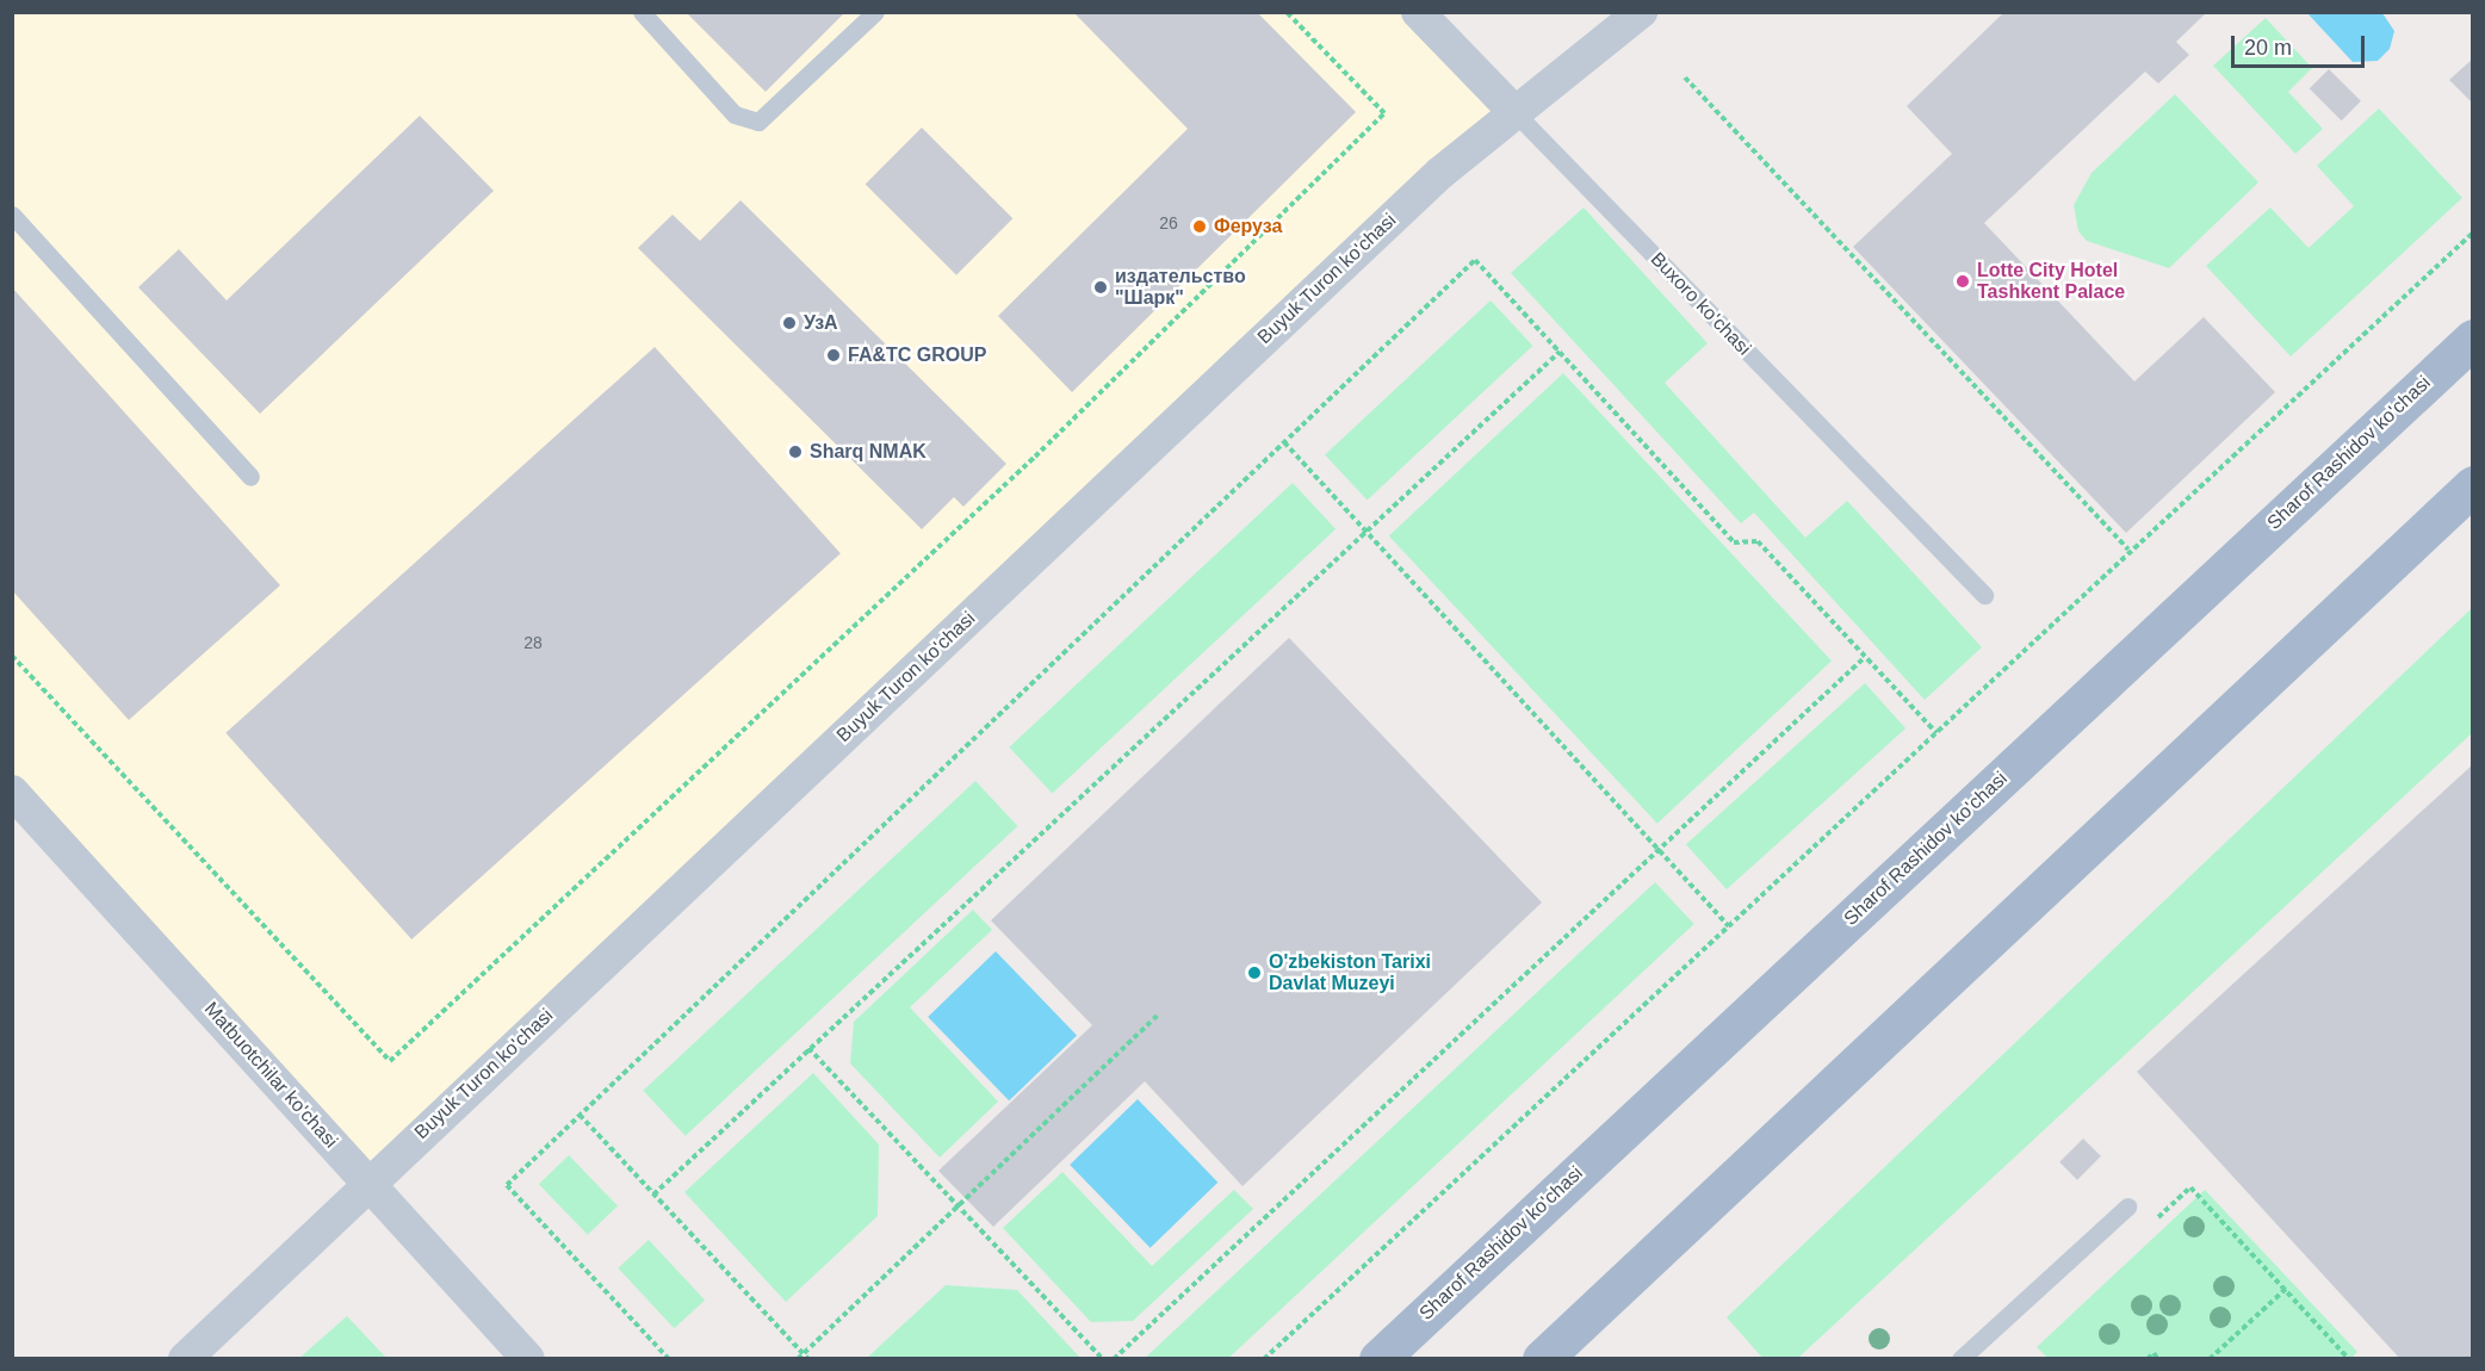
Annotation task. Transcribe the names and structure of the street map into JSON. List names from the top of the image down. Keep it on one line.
{"streets":{"main road":["Sharof Rashidov ko'chasi"],"street":["Buyuk Turon ko'chasi","Buxoro ko'chasi","Matbuotchilar ko'chasi"]},"crossings":[["Buyuk Turon ko'chasi","Buxoro ko'chasi"],["Buyuk Turon ko'chasi","Matbuotchilar ko'chasi"]],"places":["Феруза","Lotte City Hotel Tashkent Palace","издательство \"Шарк\"","УзА","FA&TC GROUP","Sharq NMAK","O'zbekiston Tarixi Davlat Muzeyi"],"house_numbers":["26","28"],"scale_bar":"20 m"}
